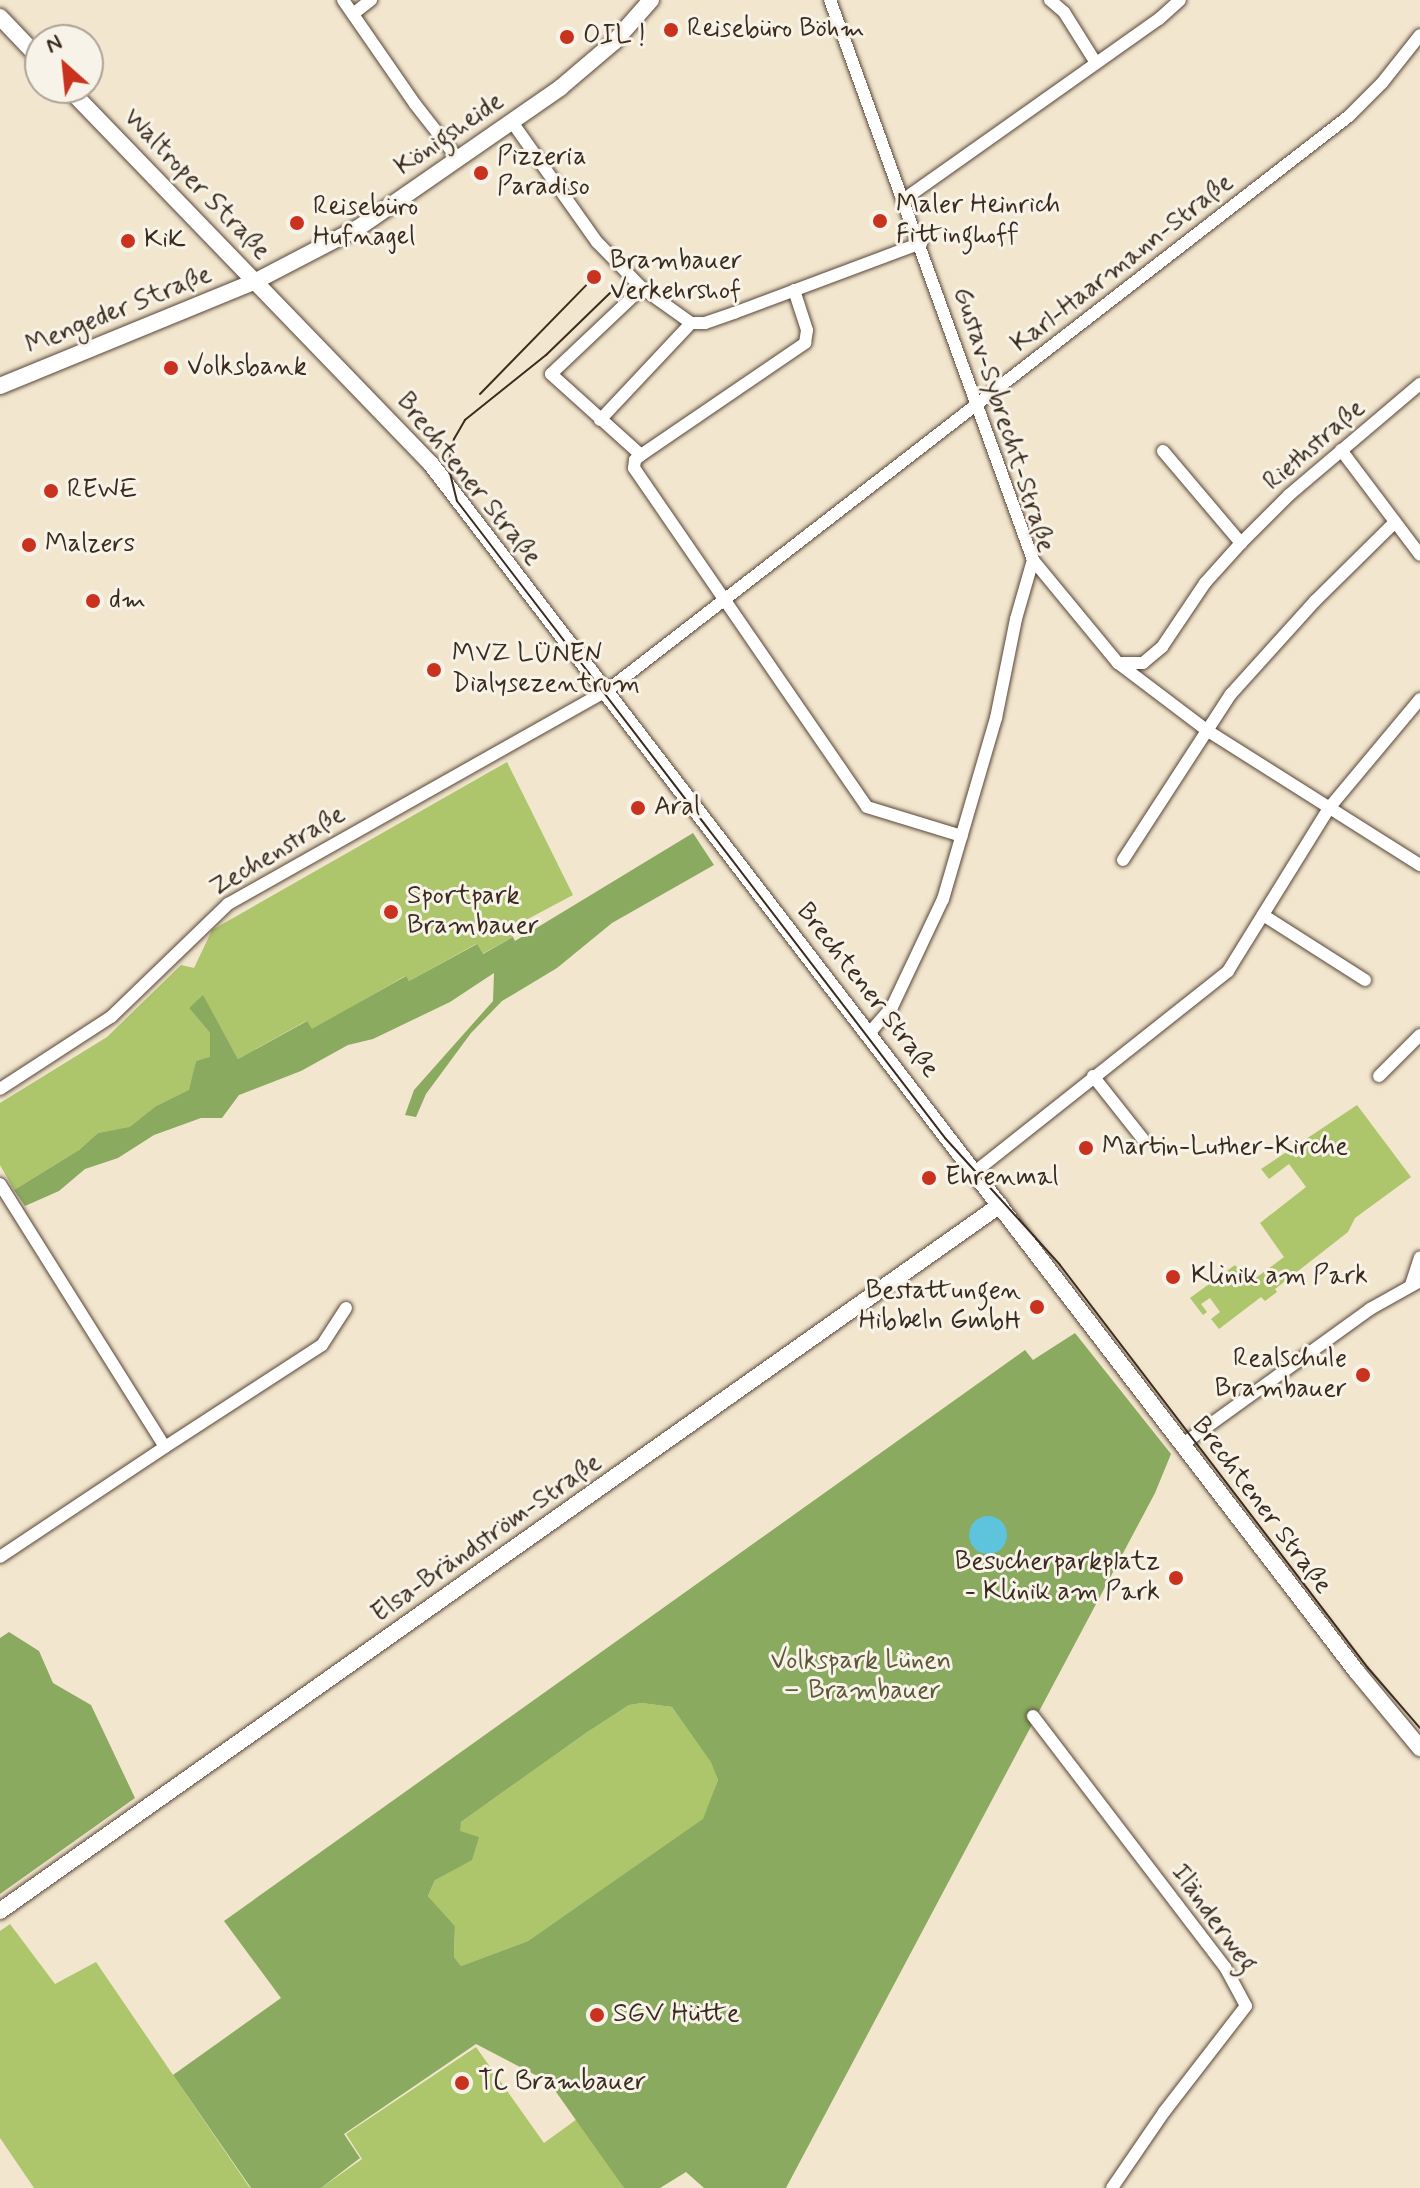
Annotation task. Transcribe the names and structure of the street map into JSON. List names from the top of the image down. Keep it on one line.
{"streets":{"main road":["Königsheide","Waltroper Straße","Mengeder Straße","Brechtener Straße","Elsa-Brändström-Straße"],"street":["Karl-Haarmann-Straße","Gustav-Sybrecht-Straße","Riethstraße","Zechenstraße","Iländerweg"]},"crossings":[["Königsheide","Waltroper Straße"],["Königsheide","Mengeder Straße"],["Königsheide","Brechtener Straße"],["Waltroper Straße","Mengeder Straße"],["Waltroper Straße","Brechtener Straße"],["Karl-Haarmann-Straße","Gustav-Sybrecht-Straße"],["Karl-Haarmann-Straße","Brechtener Straße"],["Karl-Haarmann-Straße","Zechenstraße"],["Mengeder Straße","Brechtener Straße"],["Gustav-Sybrecht-Straße","Brechtener Straße"],["Brechtener Straße","Zechenstraße"],["Brechtener Straße","Elsa-Brändström-Straße"]],"parks":["Volkspark Lünen – Brambauer"],"places":["Reisebüro Böhm","OIL !","Pizzeria Paradiso","Maler Heinrich Fittinghoff","Reisebüro Hufnagel","KiK","Brambauer Verkehrshof","Volksbank","REWE","Malzers","dm","MVZ LÜNEN Dialysezentrum","Aral","Sportpark Brambauer","Martin-Luther-Kirche","Ehrenmal","Klinik am Park","Bestattungen Hibbeln GmbH","Realschule Brambauer","Besucherparkplatz - Klinik am Park","SGV Hütte","TC Brambauer"],"north":"top left"}
